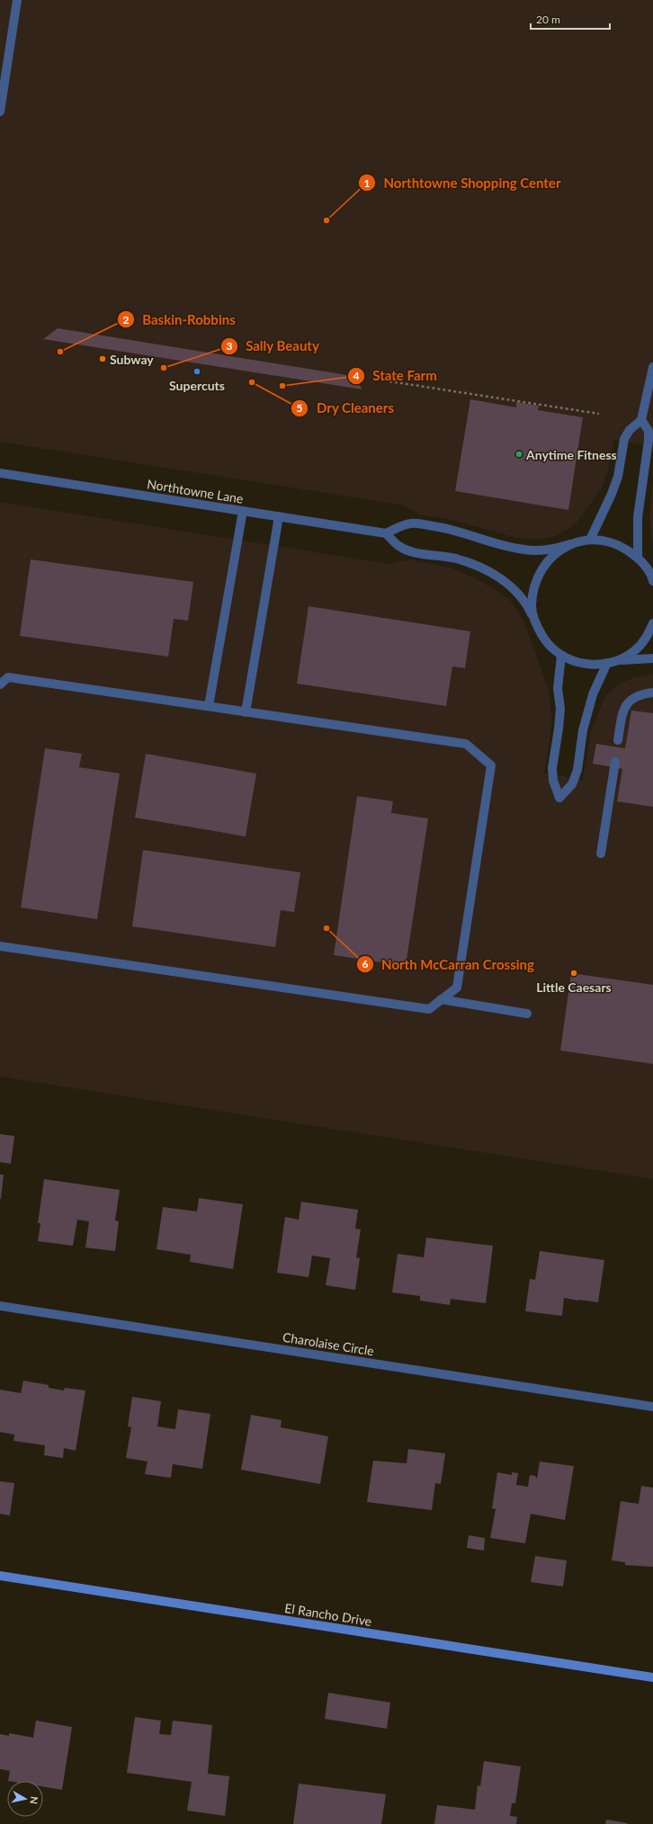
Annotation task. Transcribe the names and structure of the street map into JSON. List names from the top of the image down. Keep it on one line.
{"streets":{"main road":["El Rancho Drive"],"street":["Northtowne Lane","Charolaise Circle"]},"places":["Northtowne Shopping Center","Baskin-Robbins","Subway","Sally Beauty","Supercuts","Dry Cleaners","State Farm","Anytime Fitness","North McCarran Crossing","Little Caesars"],"scale_bar":"20 m","north":"right"}
